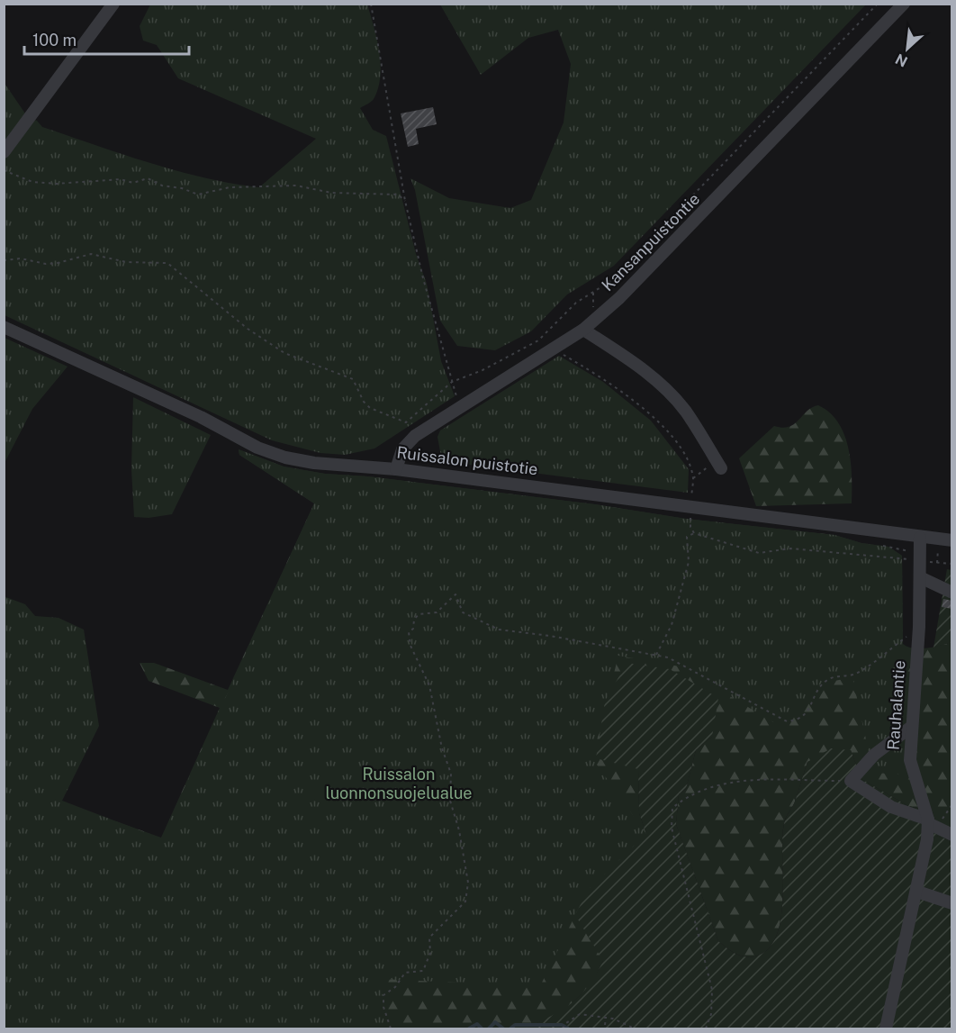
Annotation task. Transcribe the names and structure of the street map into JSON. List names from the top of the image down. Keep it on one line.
{"streets":{"street":["Kansanpuistontie","Ruissalon puistotie","Rauhalantie"]},"crossings":[["Kansanpuistontie","Ruissalon puistotie"],["Ruissalon puistotie","Rauhalantie"]],"parks":["Ruissalon luonnonsuojelualue"],"scale_bar":"100 m","north":"bottom left"}
